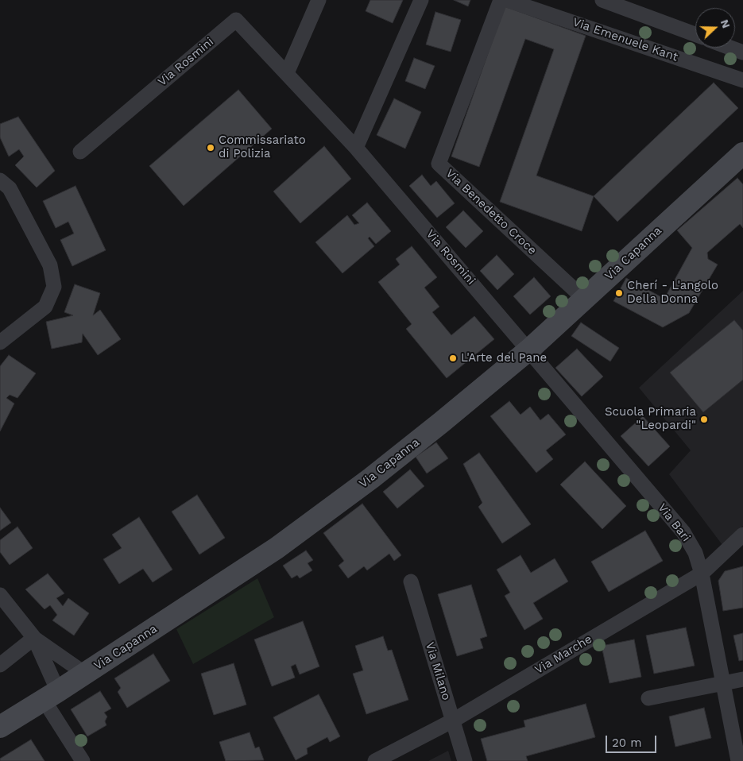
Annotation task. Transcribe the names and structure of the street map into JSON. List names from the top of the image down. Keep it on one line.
{"streets":{"main road":["Via Capanna"],"street":["Via Emenuele Kant","Via Rosmini","Via Benedetto Croce","Via Bari","Via Marche","Via Milano"]},"crossings":[["Via Rosmini","Via Capanna"],["Via Rosmini","Via Bari"],["Via Benedetto Croce","Via Capanna"],["Via Capanna","Via Bari"],["Via Bari","Via Marche"],["Via Marche","Via Milano"]],"places":["Commissariato di Polizia","Cherí - L'angolo Della Donna","L'Arte del Pane","Scuola Primaria \"Leopardi\""],"scale_bar":"20 m","north":"right"}
